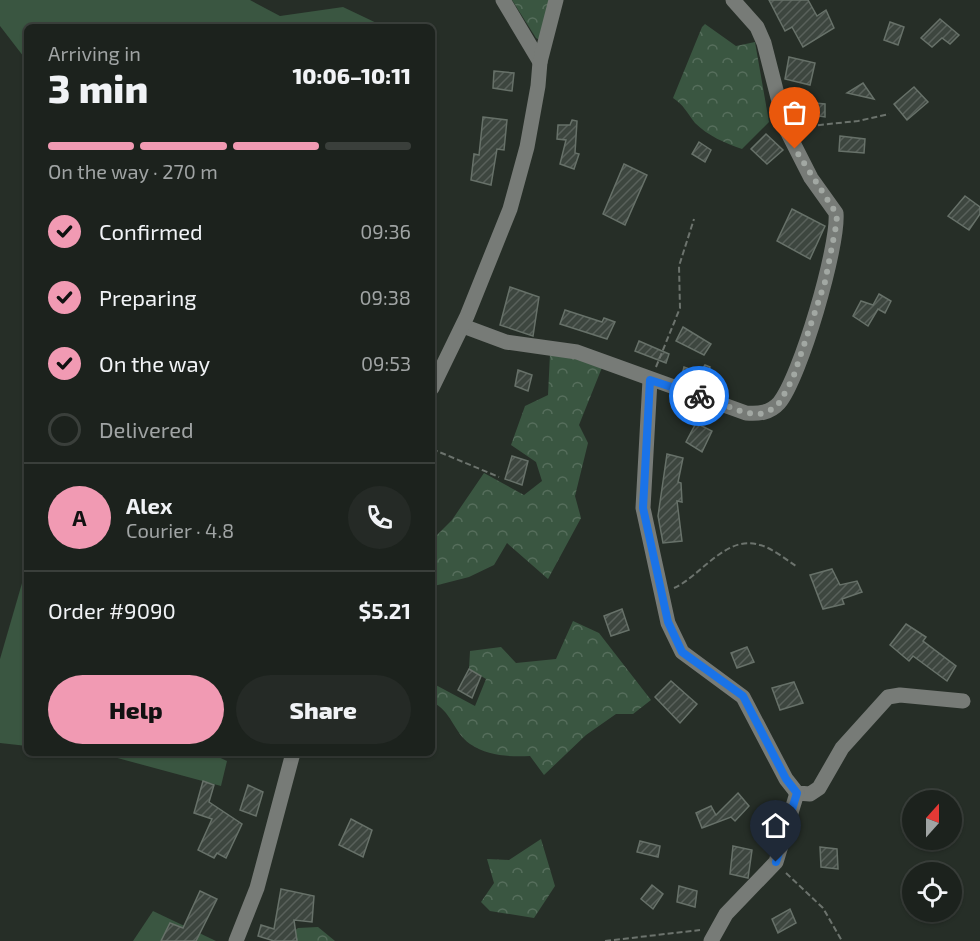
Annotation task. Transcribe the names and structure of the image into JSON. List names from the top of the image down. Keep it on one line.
{"north":"top","page":{"heading":["3 min","Arriving in","10:06–10:11"],"panel":["Alex","Courier · 4.8","Order #9090","$5.21"],"bar":"On the way · 270 m","list":[["Confirmed","09:36"],["Preparing","09:38"],["On the way","09:53"],"Delivered"],"round":"A","buttons":["Help","Share"]}}
